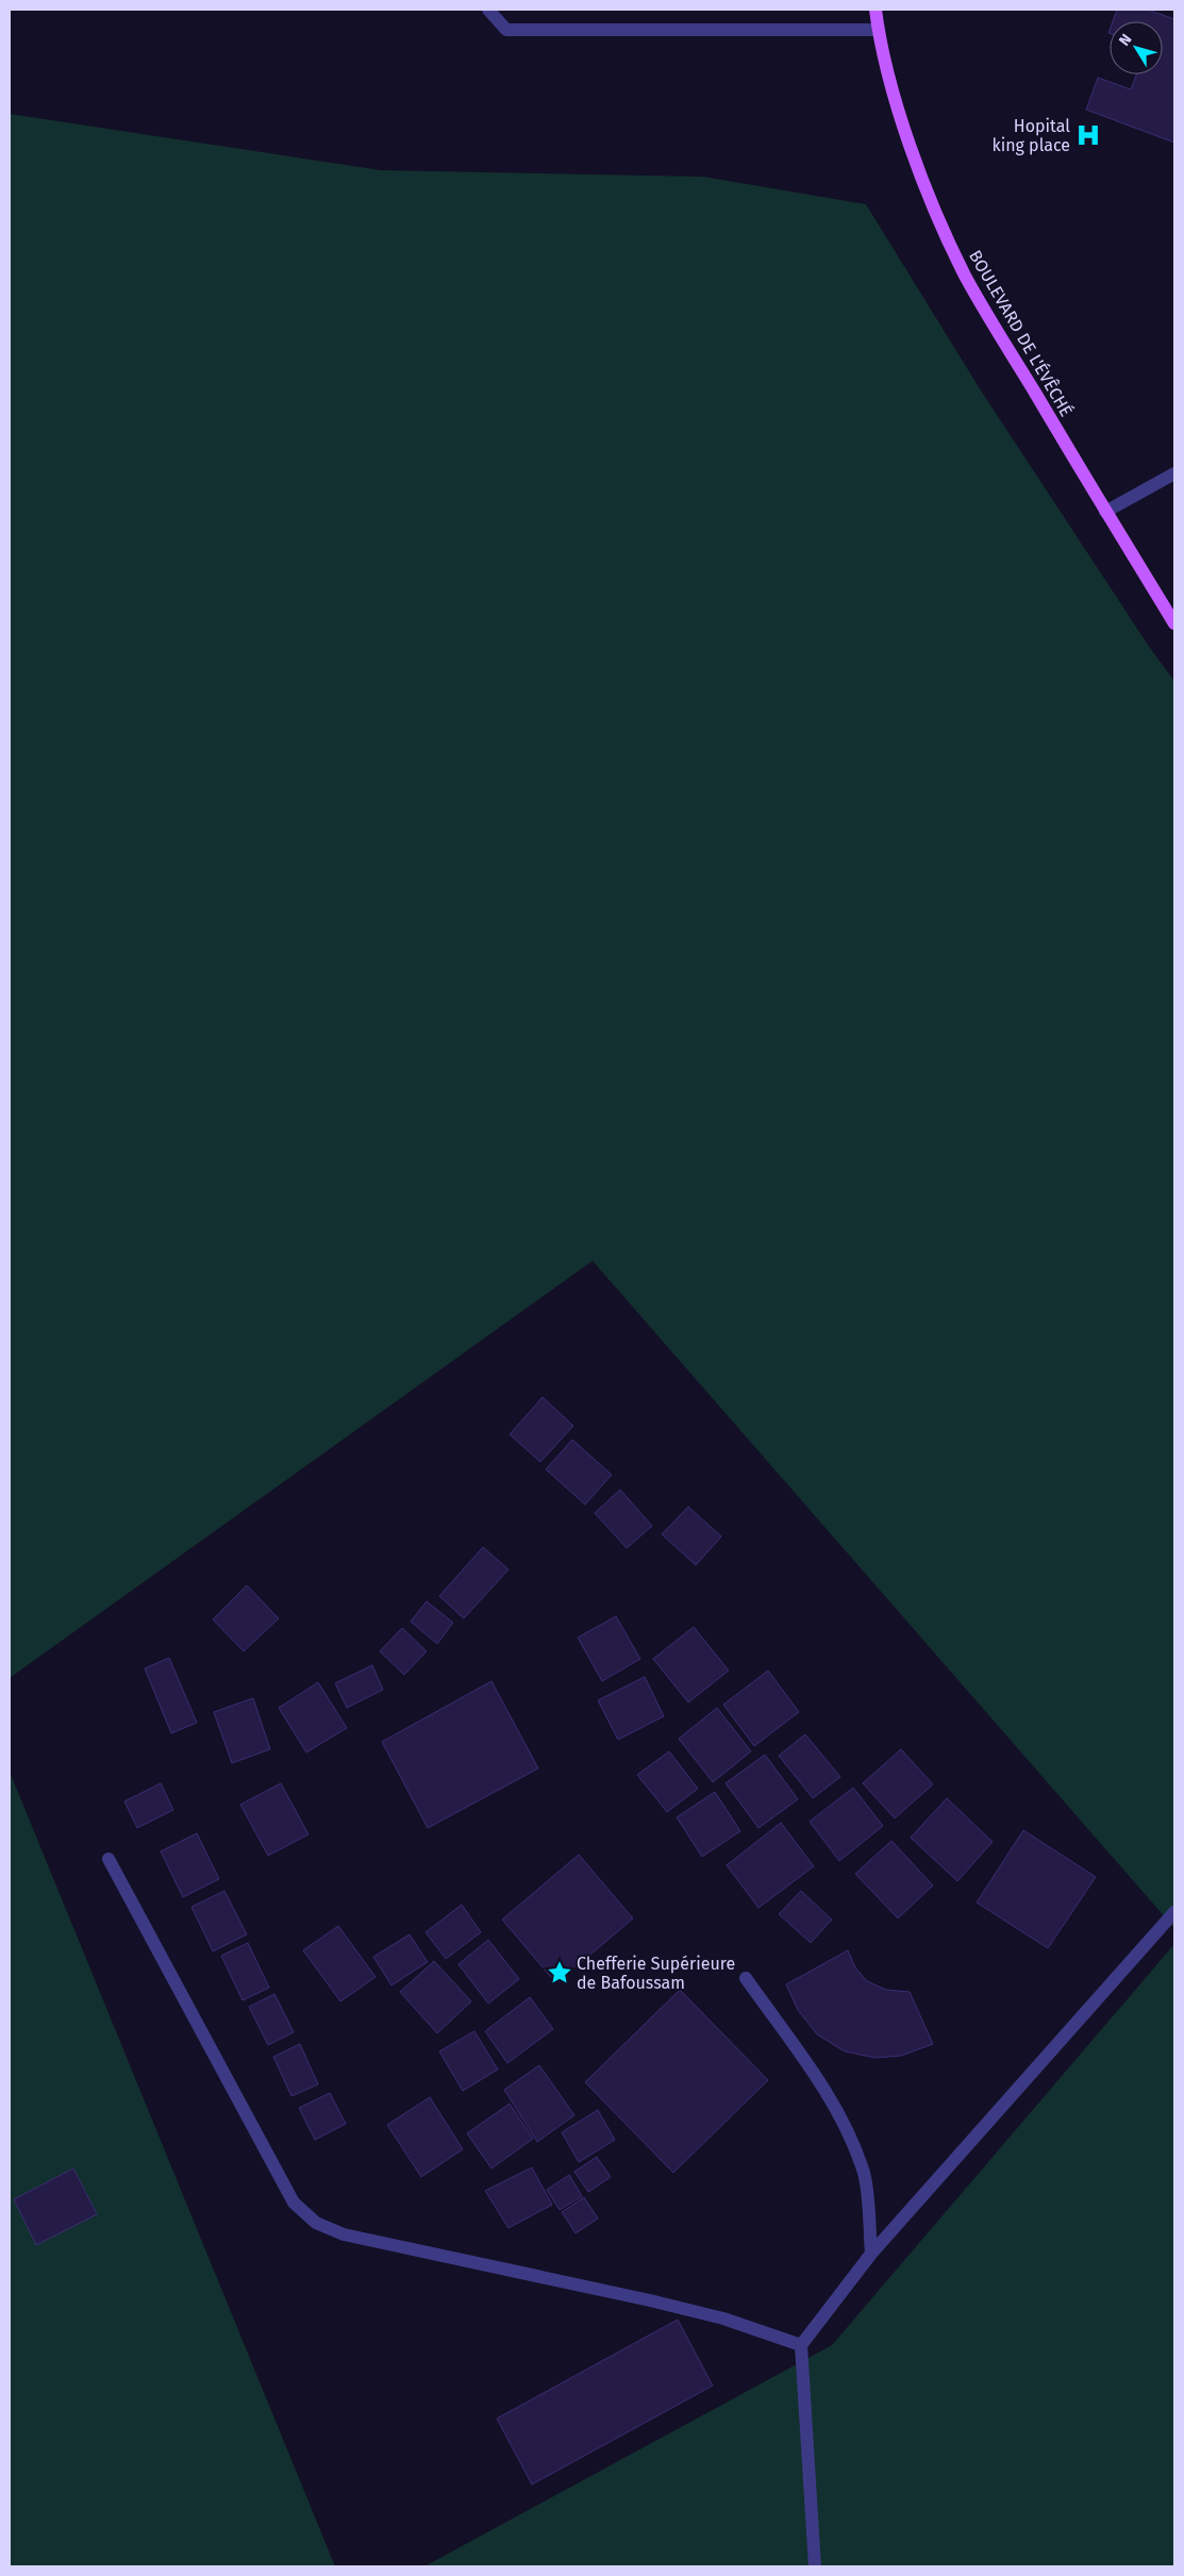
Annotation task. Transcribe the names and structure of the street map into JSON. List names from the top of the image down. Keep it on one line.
{"streets":{"main road":["BOULEVARD DE L'ÉVÊCHÉ"]},"places":{"hospital":["Hopital king place"],"place":["Chefferie Supérieure de Bafoussam"]},"north":"top left"}
